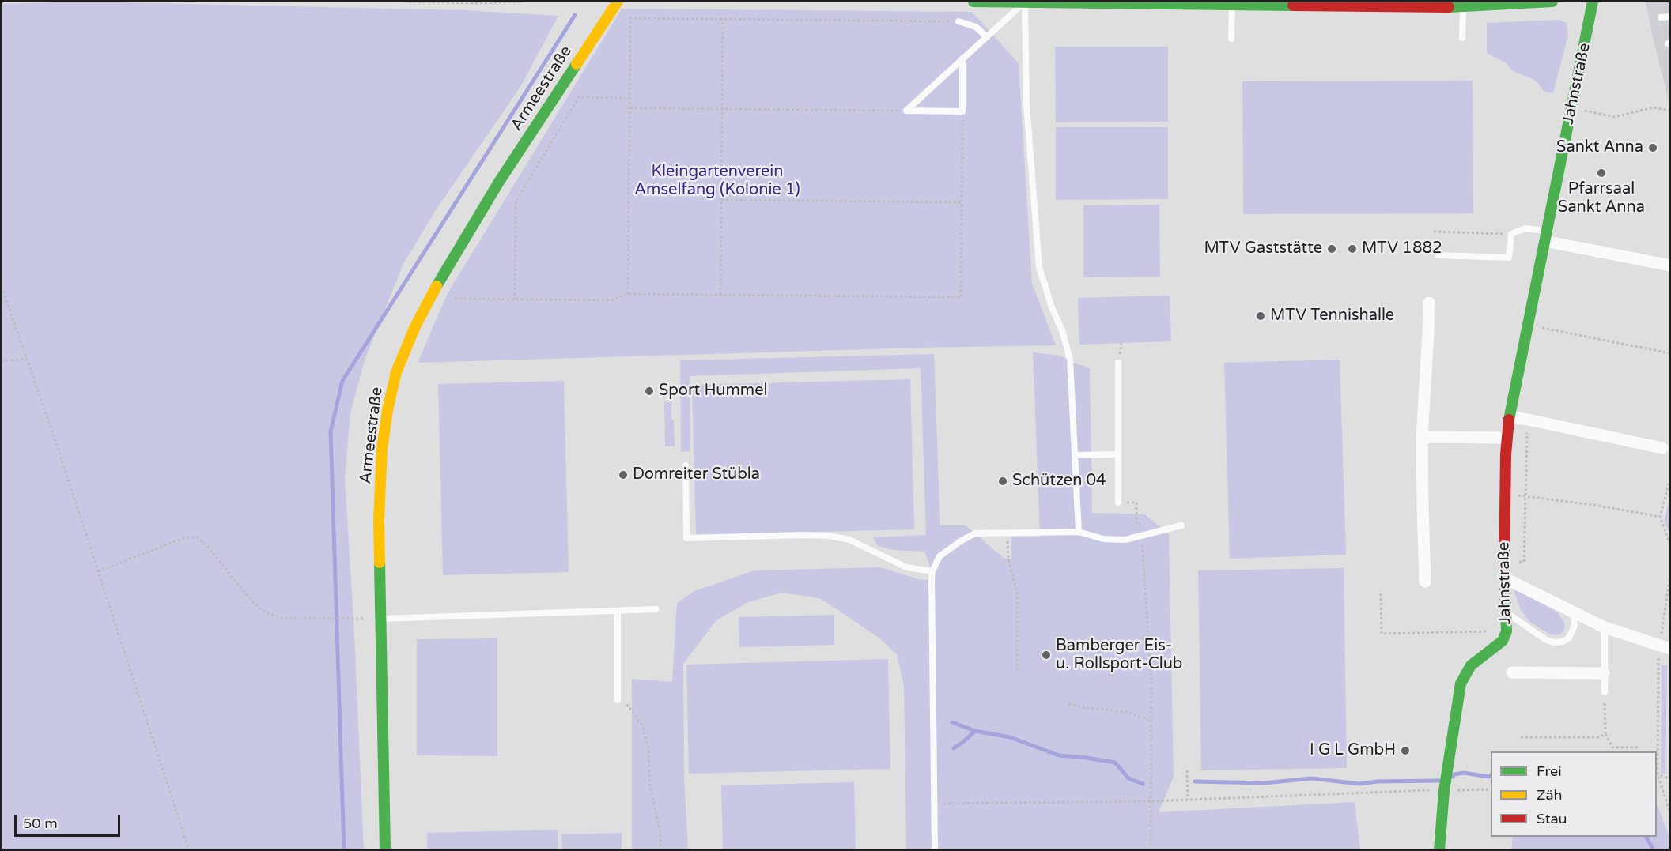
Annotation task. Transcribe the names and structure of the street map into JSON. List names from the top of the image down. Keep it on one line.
{"streets":{"street":["Jahnstraße","Armeestraße"]},"parks":["Kleingartenverein Amselfang (Kolonie 1)"],"places":["Sankt Anna","Pfarrsaal Sankt Anna","MTV Gaststätte","MTV 1882","MTV Tennishalle","Sport Hummel","Domreiter Stübla","Schützen 04","Bamberger Eis- u. Rollsport-Club","I G L GmbH"],"legend":["Frei","Zäh","Stau"],"scale_bar":"50 m"}
